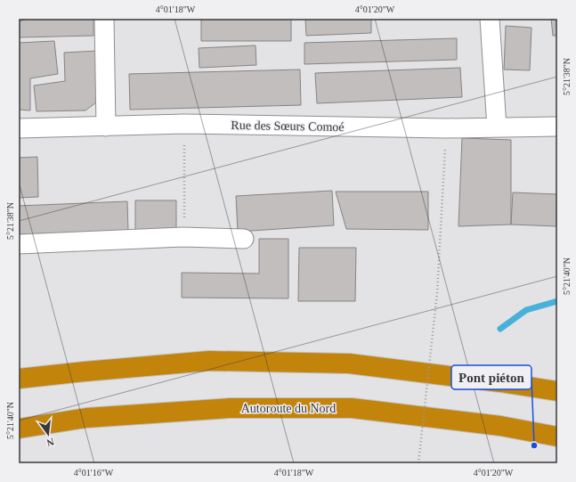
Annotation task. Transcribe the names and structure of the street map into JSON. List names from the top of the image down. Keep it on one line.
{"streets":{"highway":["Autoroute du Nord"],"street":["Rue des Sœurs Comoé"]},"places":["Pont piéton"],"north":"bottom","coordinates":["4°01'18\"W","4°01'20\"W","5°21'38\"N","5°21'40\"N","4°01'16\"W"]}
